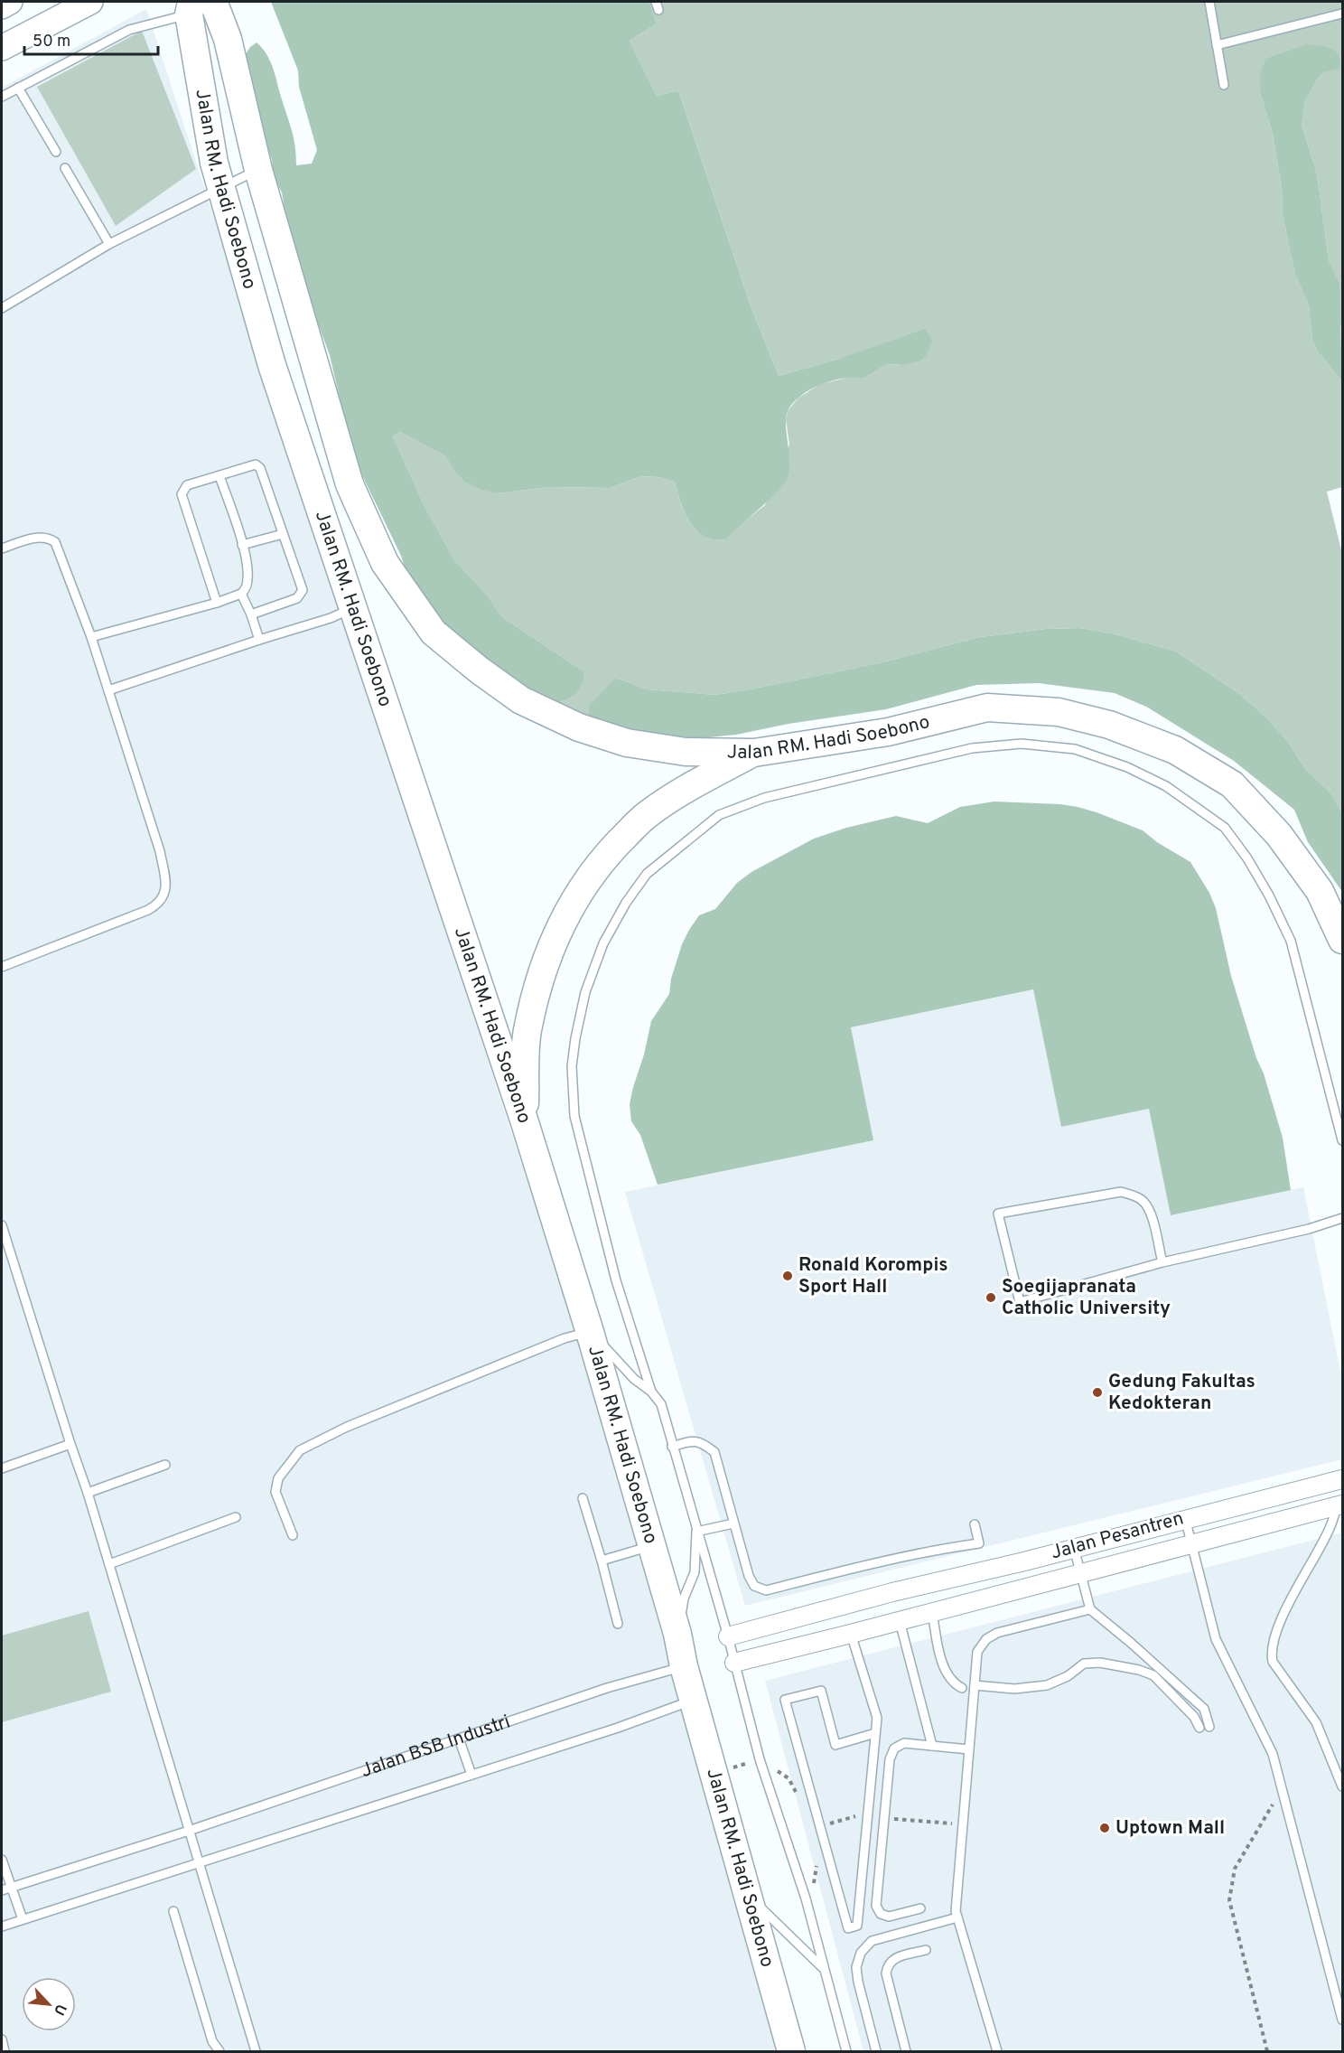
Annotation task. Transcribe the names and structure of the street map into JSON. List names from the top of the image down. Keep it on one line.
{"streets":{"main road":["Jalan RM. Hadi Soebono"],"street":["Jalan Pesantren"],"lane":["Jalan BSB Industri"]},"crossings":[["Jalan RM. Hadi Soebono","Jalan BSB Industri"]],"places":["Ronald Korompis Sport Hall","Soegijapranata Catholic University","Gedung Fakultas Kedokteran","Uptown Mall"],"scale_bar":"50 m","north":"bottom right"}
